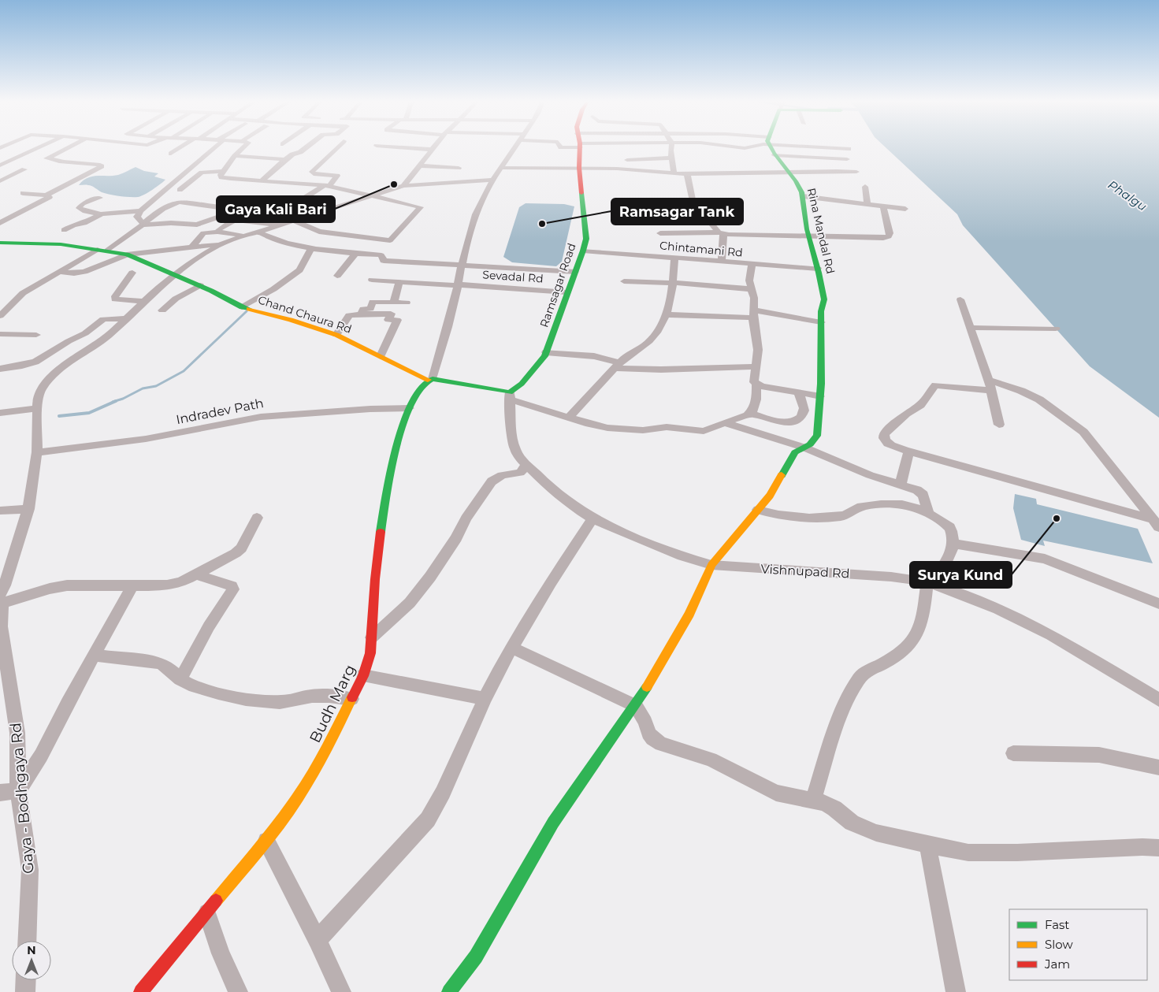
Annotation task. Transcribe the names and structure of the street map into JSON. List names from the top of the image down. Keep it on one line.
{"streets":{"street":["Rina Mandal Rd","Chintamani Rd","Sevadal Rd","Ramsagar Road","Chand Chaura Rd","Indradev Path","Vishnupad Rd","Budh Marg","Gaya - Bodhgaya Rd"]},"crossings":[["Rina Mandal Rd","Chintamani Rd"],["Rina Mandal Rd","Vishnupad Rd"],["Chintamani Rd","Ramsagar Road"],["Sevadal Rd","Ramsagar Road"],["Ramsagar Road","Chand Chaura Rd"],["Ramsagar Road","Vishnupad Rd"],["Chand Chaura Rd","Vishnupad Rd"],["Chand Chaura Rd","Budh Marg"],["Chand Chaura Rd","Gaya - Bodhgaya Rd"],["Indradev Path","Budh Marg"],["Indradev Path","Gaya - Bodhgaya Rd"]],"water":["Phalgu"],"places":["Gaya Kali Bari","Ramsagar Tank","Surya Kund"],"legend":["Fast","Slow","Jam"],"north":"top"}
